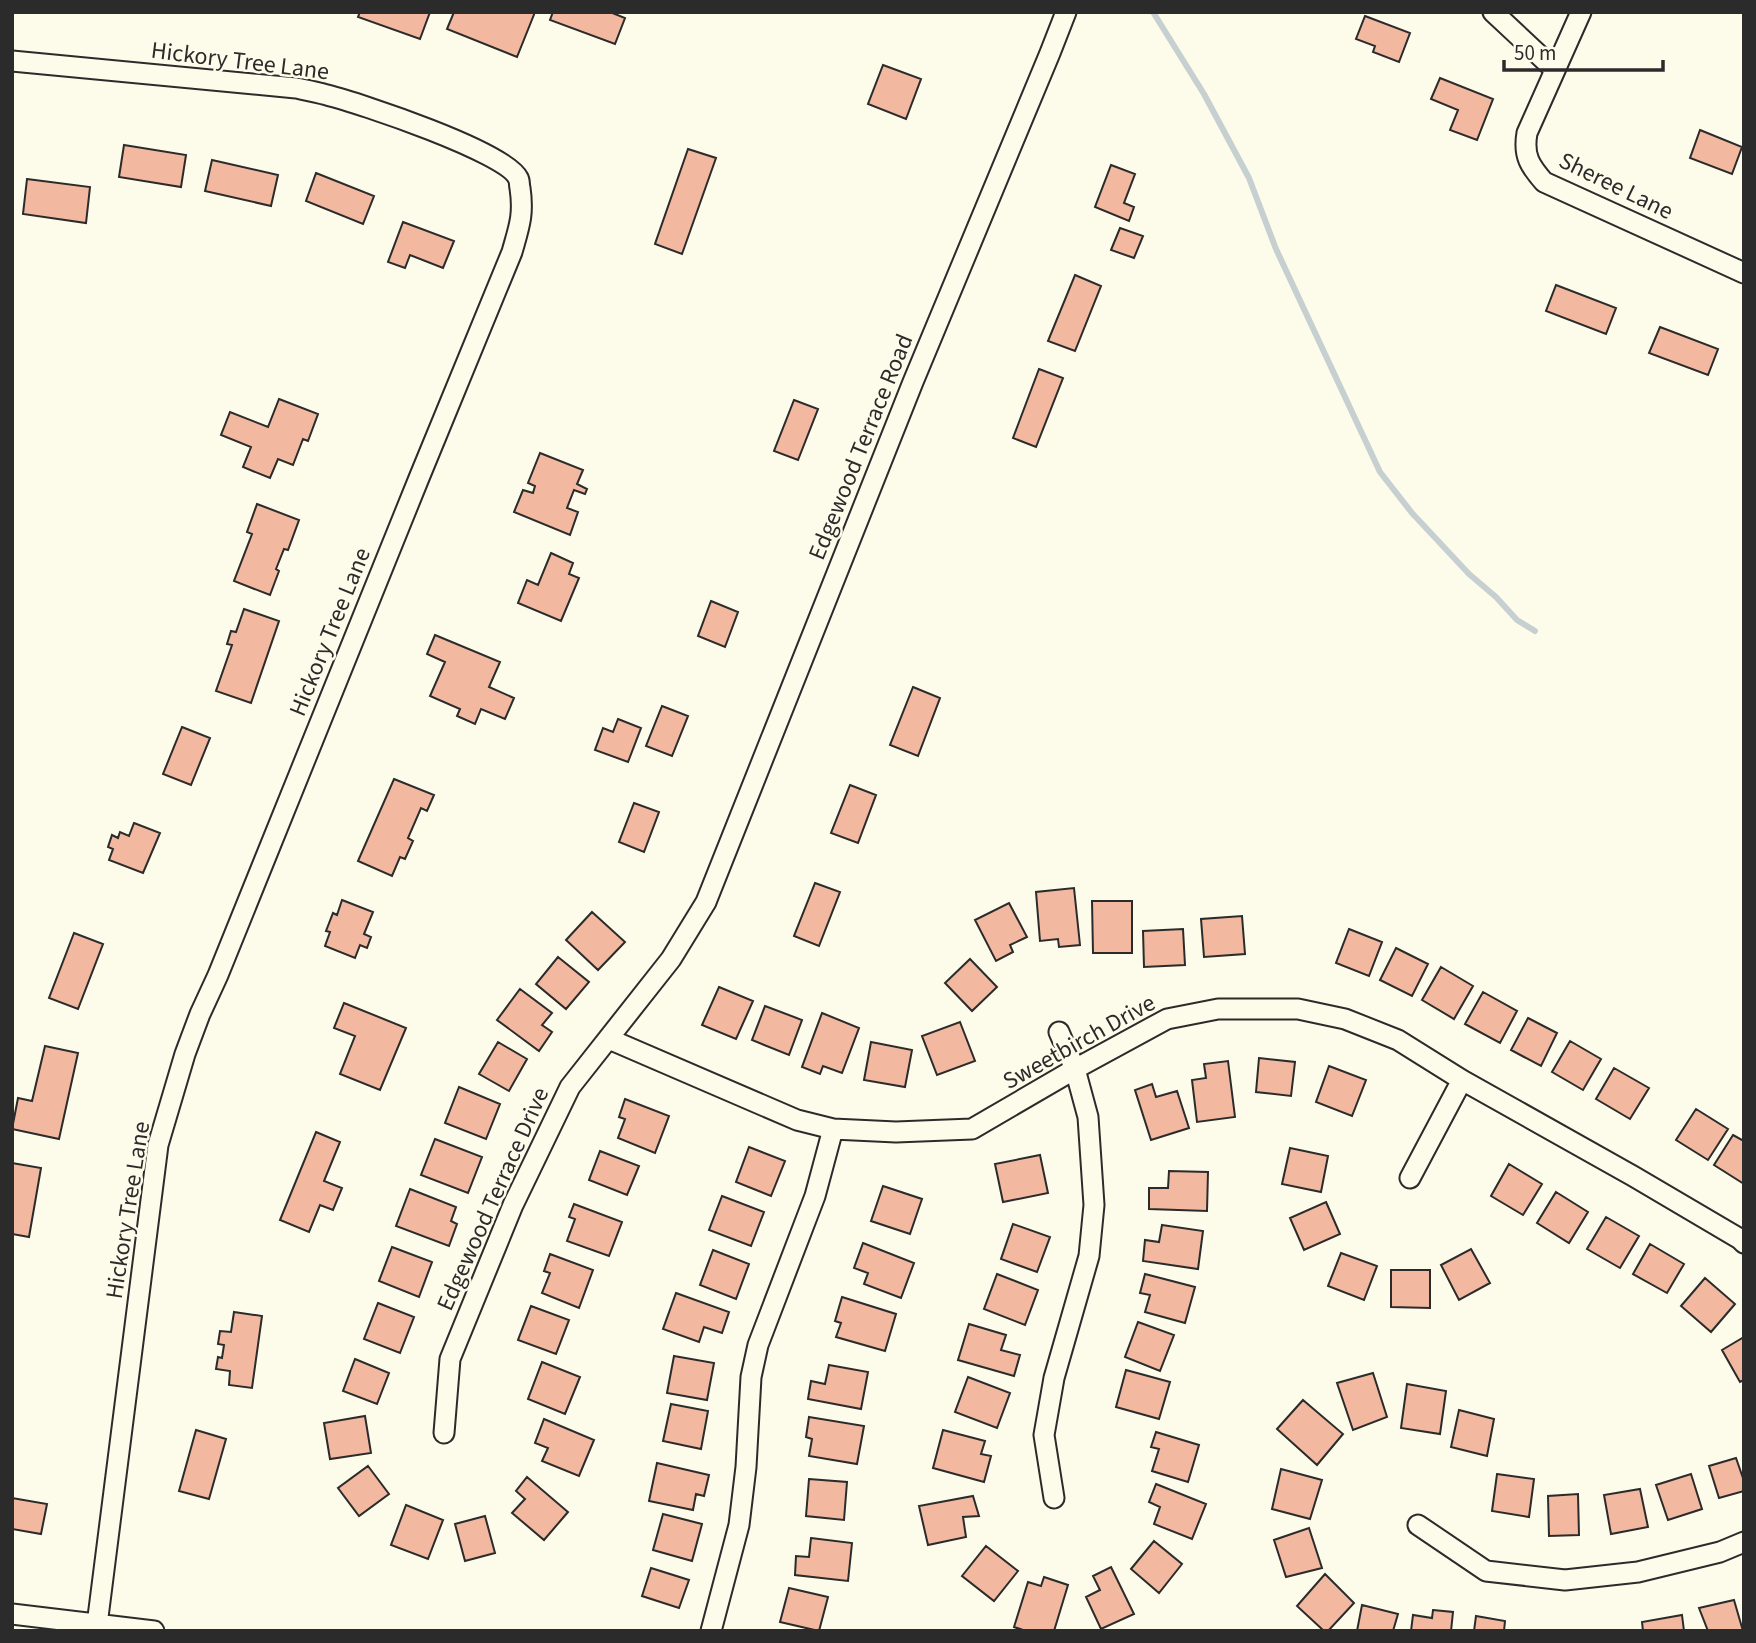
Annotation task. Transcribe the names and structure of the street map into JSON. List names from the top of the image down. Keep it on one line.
{"streets":{"street":["Hickory Tree Lane","Sheree Lane","Edgewood Terrace Road","Sweetbirch Drive","Edgewood Terrace Drive"]},"crossings":[["Edgewood Terrace Road","Edgewood Terrace Drive"],["Sweetbirch Drive","Edgewood Terrace Drive"]],"scale_bar":"50 m"}
